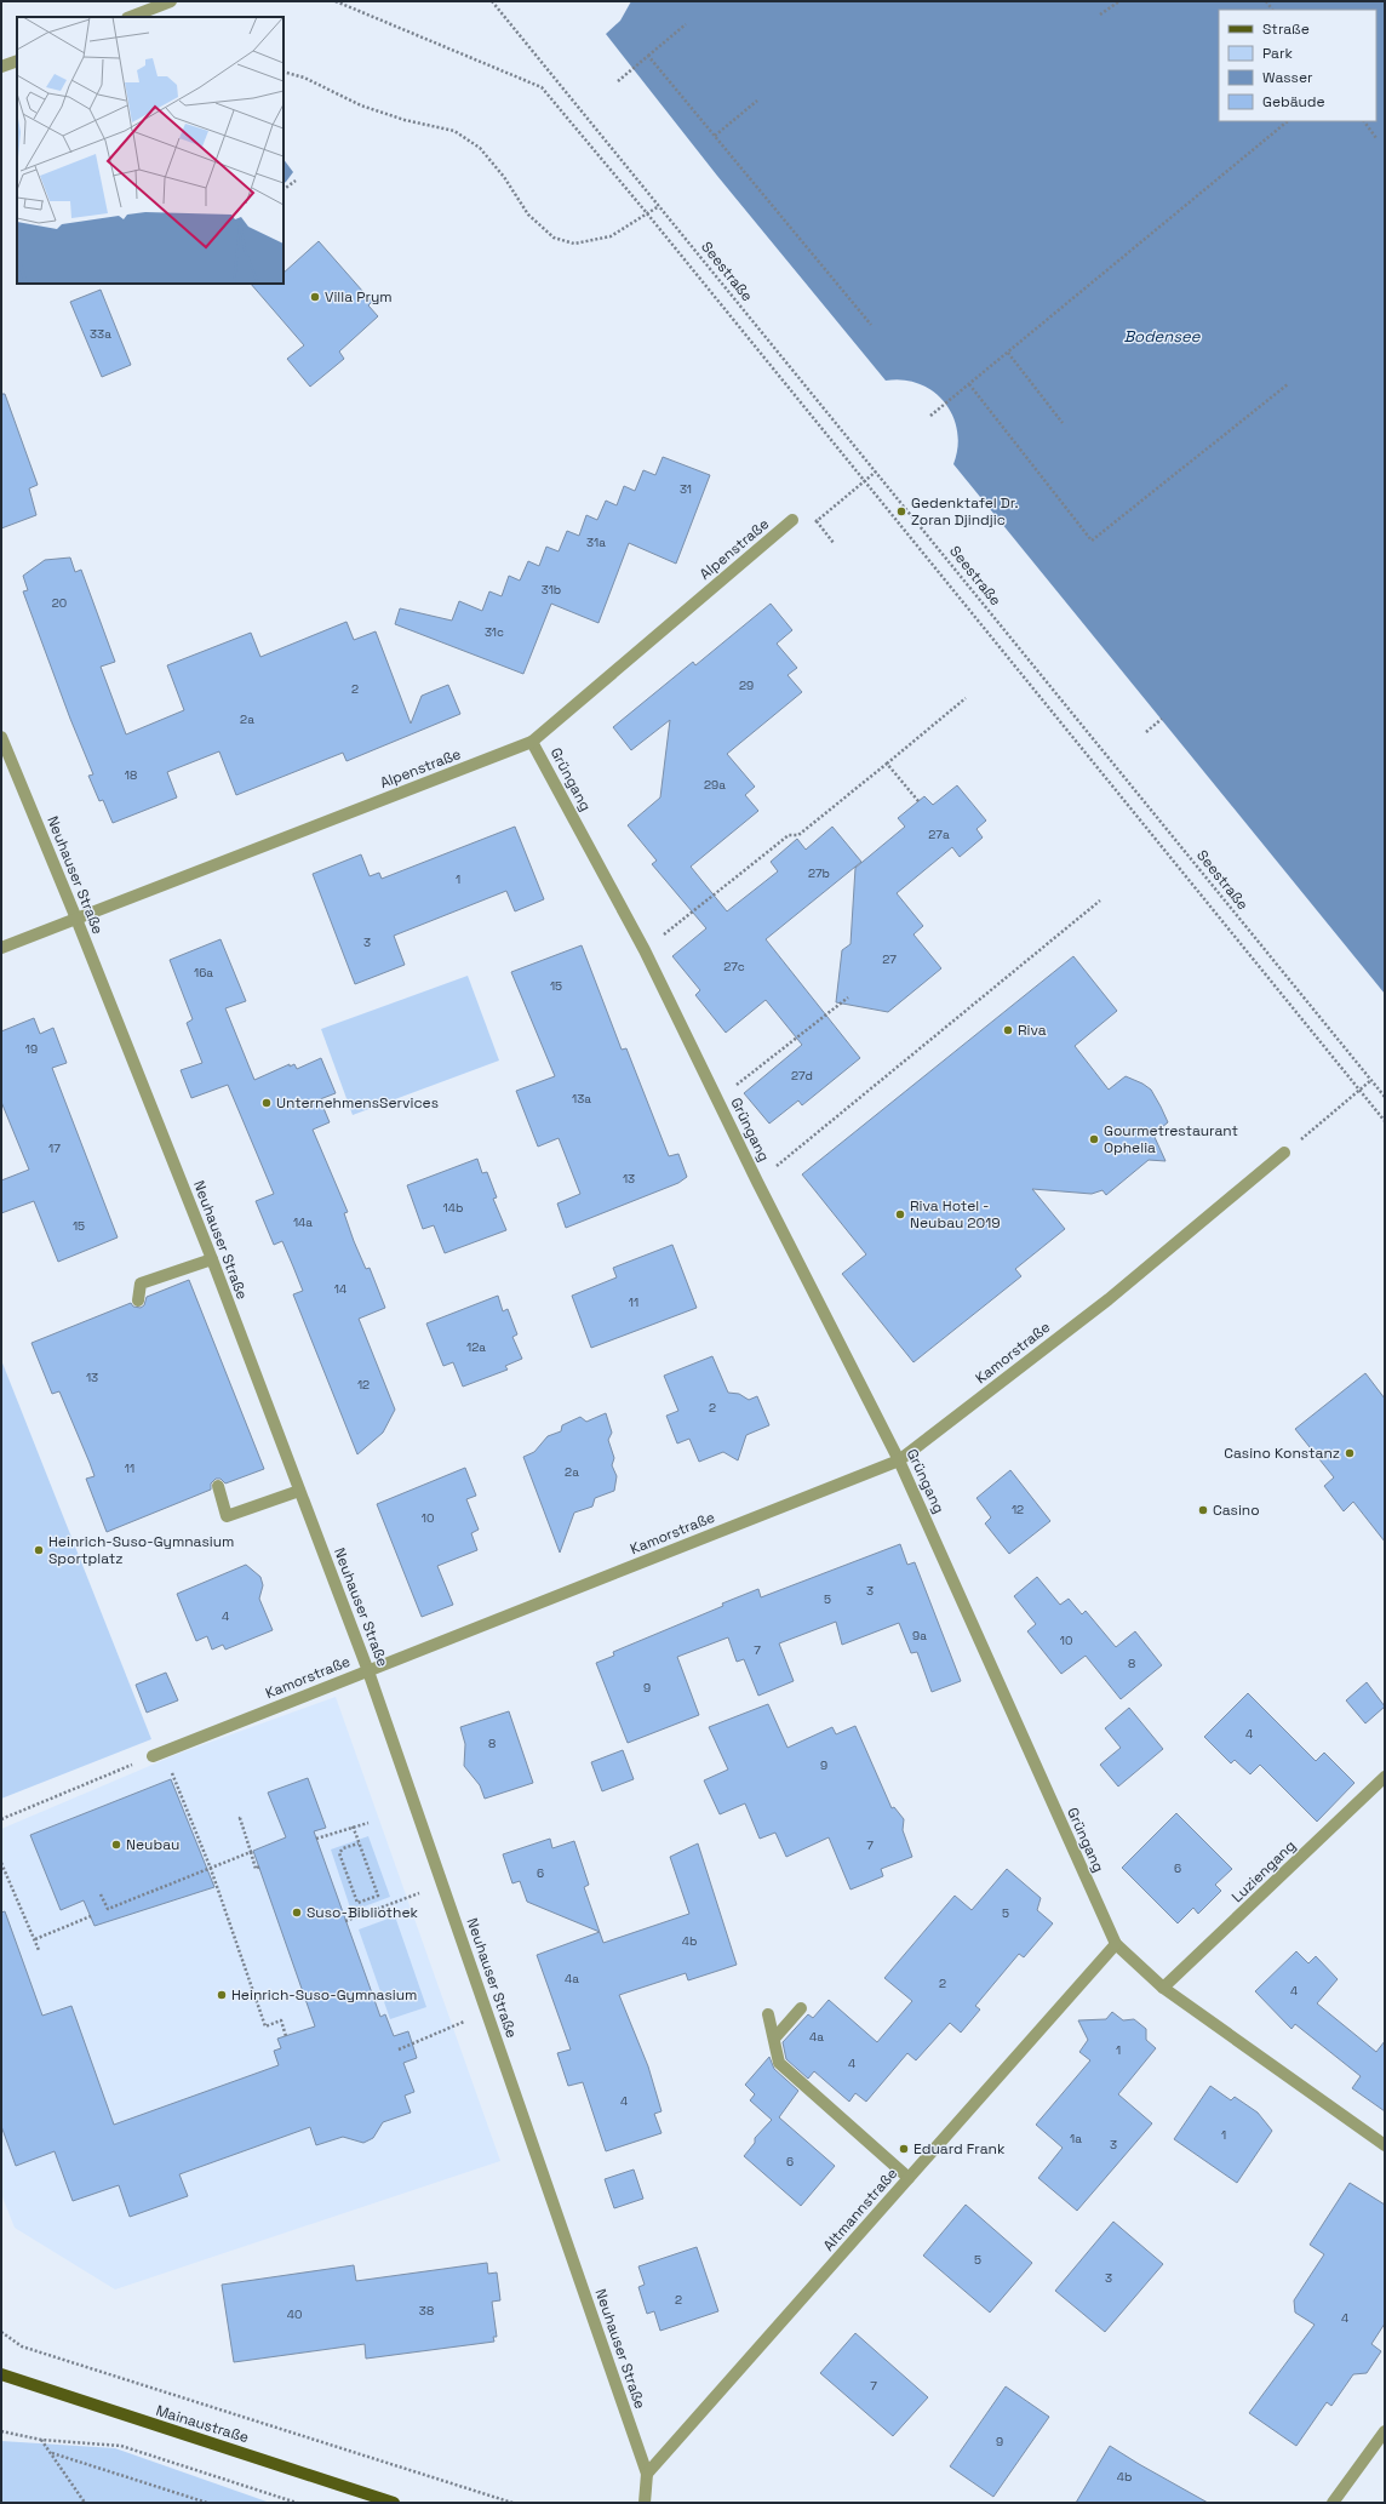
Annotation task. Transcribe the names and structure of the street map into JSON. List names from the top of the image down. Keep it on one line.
{"streets":{"main road":["Mainaustraße"],"street":["Alpenstraße","Grüngang","Neuhauser Straße","Kamorstraße","Luziengang","Altmannstraße"],"path":["Seestraße"]},"crossings":[["Alpenstraße","Grüngang"],["Alpenstraße","Neuhauser Straße"],["Grüngang","Kamorstraße"],["Grüngang","Luziengang"],["Grüngang","Altmannstraße"],["Neuhauser Straße","Kamorstraße"],["Neuhauser Straße","Altmannstraße"]],"water":["Bodensee"],"places":["Villa Prym","Gedenktafel Dr. Zoran Djindjic","Riva","UnternehmensServices","Gourmetrestaurant Ophelia","Riva Hotel - Neubau 2019","Casino Konstanz","Casino","Heinrich-Suso-Gymnasium Sportplatz","Neubau","Suso-Bibliothek","Heinrich-Suso-Gymnasium","Eduard Frank"],"house_numbers":["33a","31","31a","31b","20","31c","29","2","2a","18","29a","27a","27b","1","3","27","27c","16a","15","19","27d","13a","17","13","14b","14a","15","14","11","12a","13","12","2","11","2a","12","10","3","5","4","9a","10","7","8","9","4","8","9","7","6","6","5","4b","4a","2","4","4a","1","4","4","1","1a","3","6","5","3","2","38","40","4","7","9","4b"],"legend":["Straße","Park","Wasser","Gebäude"]}
